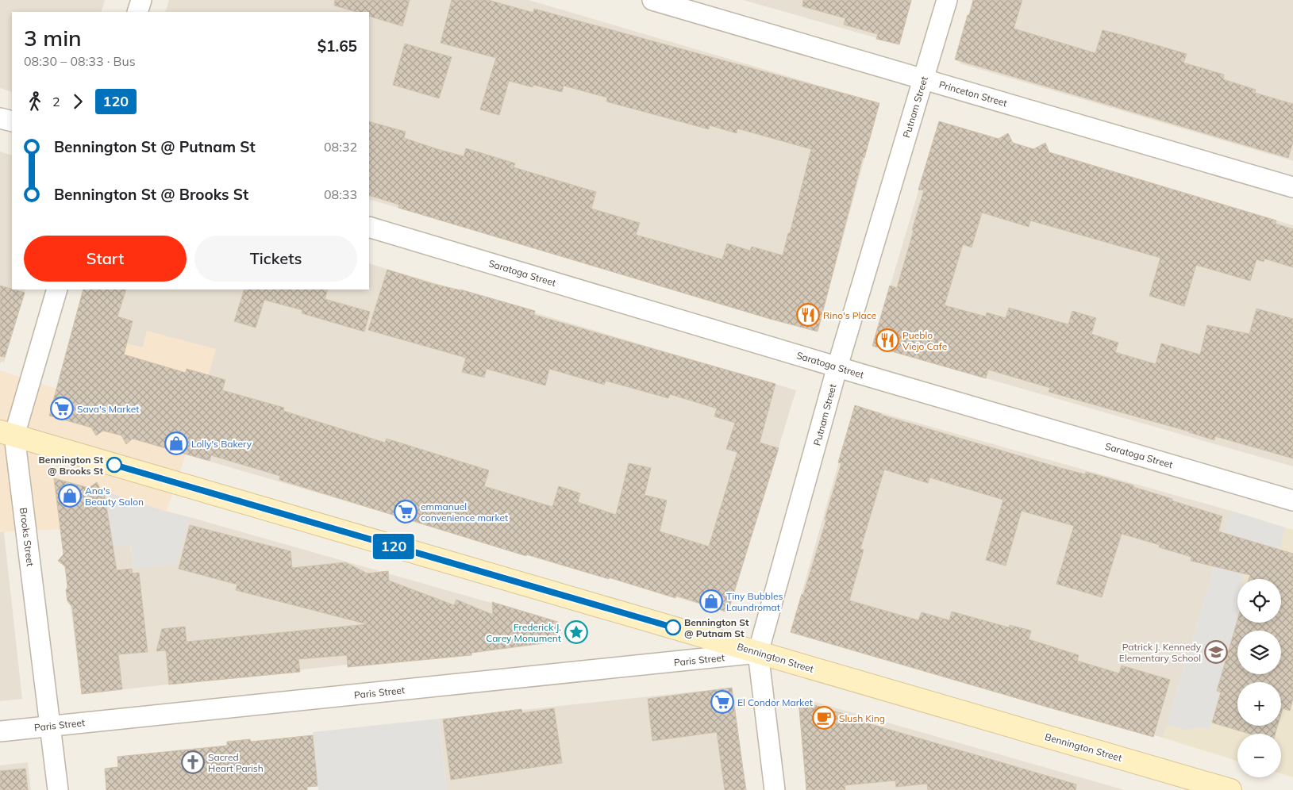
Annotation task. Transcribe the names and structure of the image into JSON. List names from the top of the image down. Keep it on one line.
{"streets":{"main road":["Bennington Street"],"street":["Princeton Street","Putnam Street","Saratoga Street","Brooks Street","Paris Street"]},"crossings":[["Princeton Street","Putnam Street"],["Putnam Street","Saratoga Street"],["Putnam Street","Bennington Street"],["Putnam Street","Paris Street"],["Brooks Street","Bennington Street"],["Brooks Street","Paris Street"],["Bennington Street","Paris Street"]],"places":{"restaurant":["Rino's Place","Pueblo Viejo Cafe"],"supermarket":["Sava's Market","emmanuel convenience market","El Condor Market"],"shop":["Lolly's Bakery","Ana's Beauty Salon","Tiny Bubbles Laundromat"],"other":["Bennington St @ Brooks St","Bennington St @ Putnam St"],"place":["Frederick J. Carey Monument"],"school or university":["Patrick J. Kennedy Elementary School"],"cafe":["Slush King"],"church":["Sacred Heart Parish"]},"lines":["bus line 120"],"page":{"on_map":"120","heading":["3 min","08:30 – 08:33 · Bus","$1.65"],"legs":["2","120"],"list":[{"name":"Bennington St @ Putnam St","value":"08:32"},{"name":"Bennington St @ Brooks St","value":"08:33"}],"buttons":["Start","Tickets"],"map_buttons":["+","−"]}}
